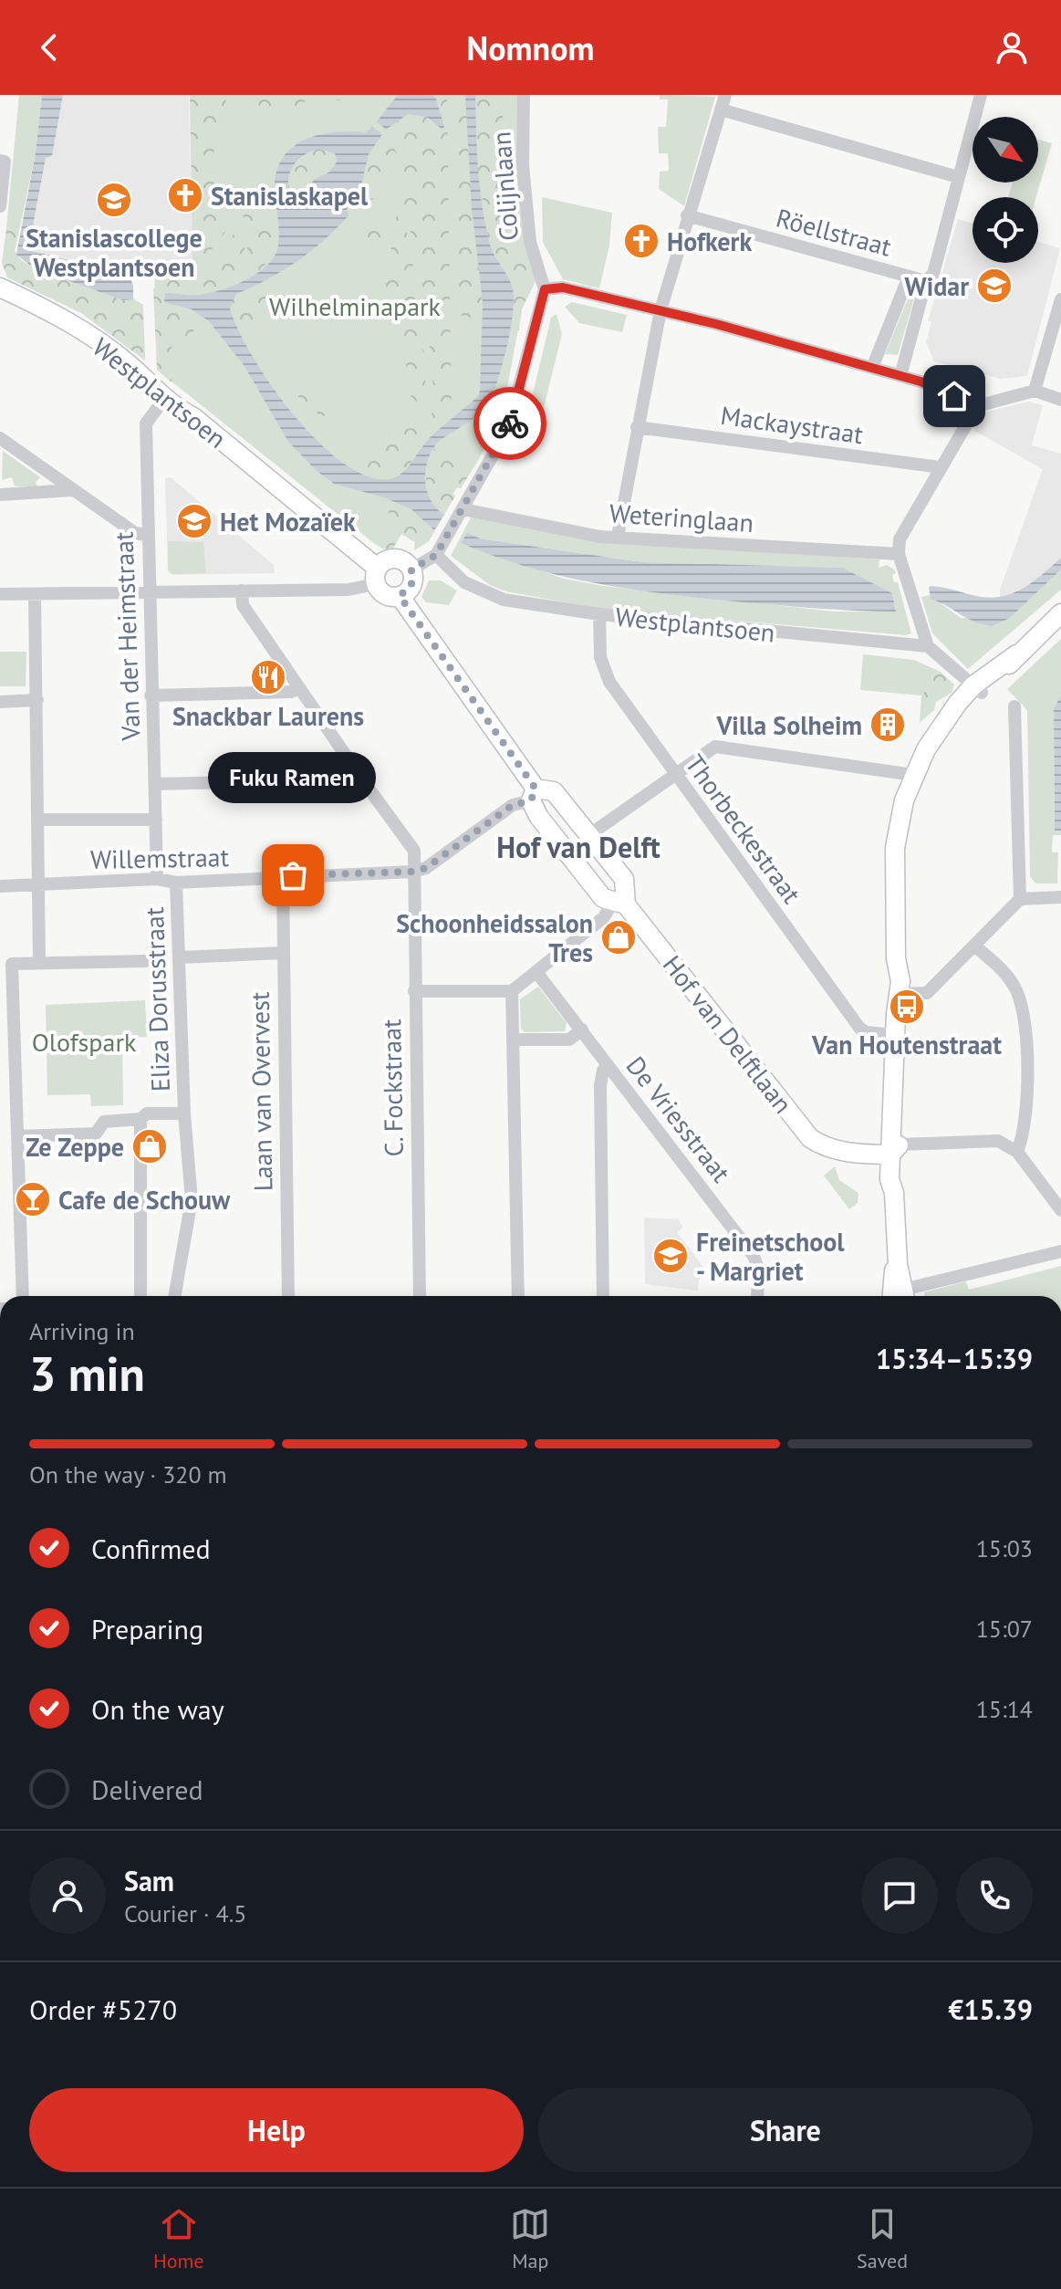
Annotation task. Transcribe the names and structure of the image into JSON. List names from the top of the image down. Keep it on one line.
{"streets":{"street":["Colijnlaan","Röellstraat","Westplantsoen","Mackaystraat","Weteringlaan","Van der Heimstraat","Thorbeckestraat","Willemstraat","Eliza Dorusstraat","Hof van Delftlaan","C. Fockstraat","Laan van Overvest","De Vriesstraat"]},"crossings":[["Westplantsoen","Van der Heimstraat"],["Westplantsoen","Thorbeckestraat"],["Westplantsoen","Hof van Delftlaan"],["Van der Heimstraat","Willemstraat"],["Willemstraat","Eliza Dorusstraat"],["Willemstraat","C. Fockstraat"],["Willemstraat","Laan van Overvest"]],"districts":["Hof van Delft"],"parks":["Wilhelminapark","Olofspark"],"places":{"church":["Stanislaskapel","Hofkerk"],"school or university":["Stanislascollege Westplantsoen","Widar","Het Mozaïek","Freinetschool - Margriet"],"restaurant":["Snackbar Laurens"],"building":["Villa Solheim"],"other":["Fuku Ramen"],"shop":["Schoonheidssalon Tres","Ze Zeppe"],"bus stop":["Van Houtenstraat"],"bar":["Cafe de Schouw"]},"north":"bottom right","page":{"header":"Nomnom","bubble":"Fuku Ramen","heading":["3 min","Arriving in","15:34–15:39"],"panel":["Sam","Courier · 4.5","Order #5270","€15.39"],"bar":"On the way · 320 m","list":[["Confirmed","15:03"],["Preparing","15:07"],["On the way","15:14"],"Delivered"],"buttons":["Help","Share"],"tabs":["Home","Map","Saved"]}}
